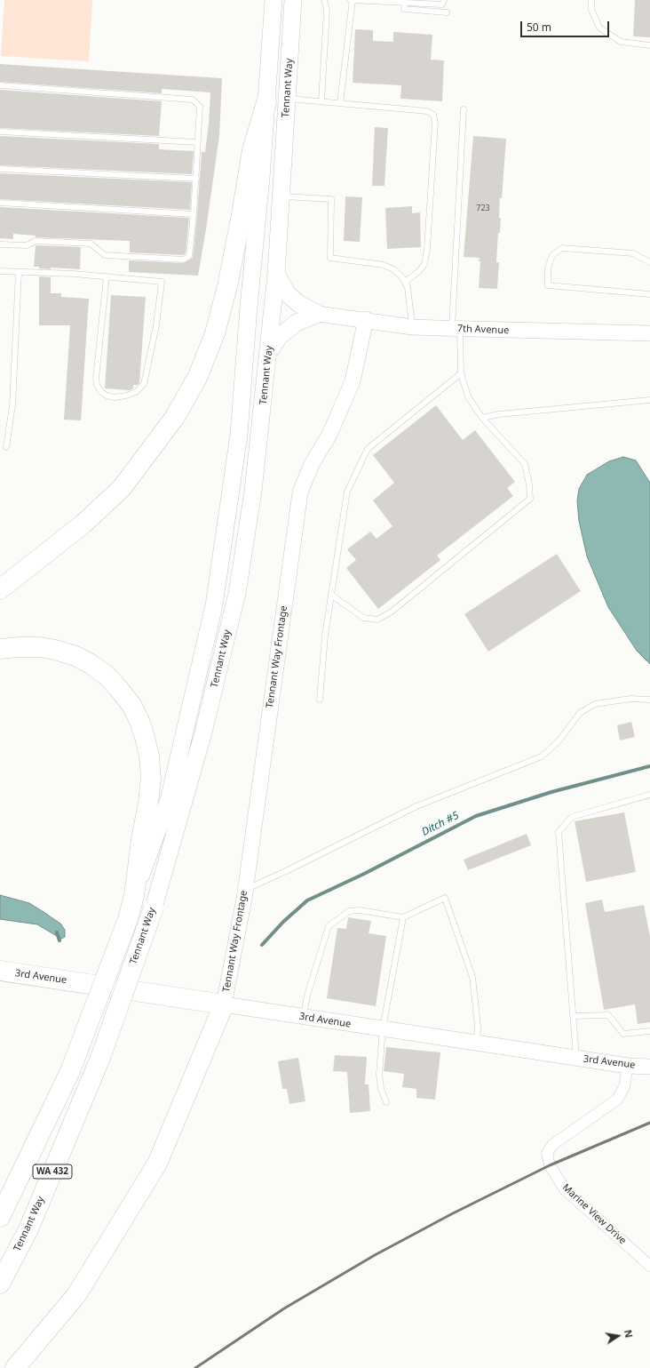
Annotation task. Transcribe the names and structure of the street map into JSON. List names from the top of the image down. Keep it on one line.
{"streets":{"highway":["Tennant Way","3rd Avenue","WA 432"],"main road":["7th Avenue","Tennant Way Frontage"],"street":["Marine View Drive"]},"crossings":[["7th Avenue","Tennant Way Frontage"],["Tennant Way Frontage","3rd Avenue"],["3rd Avenue","Marine View Drive"]],"water":["Ditch #5"],"house_numbers":["723"],"scale_bar":"50 m","north":"right"}
